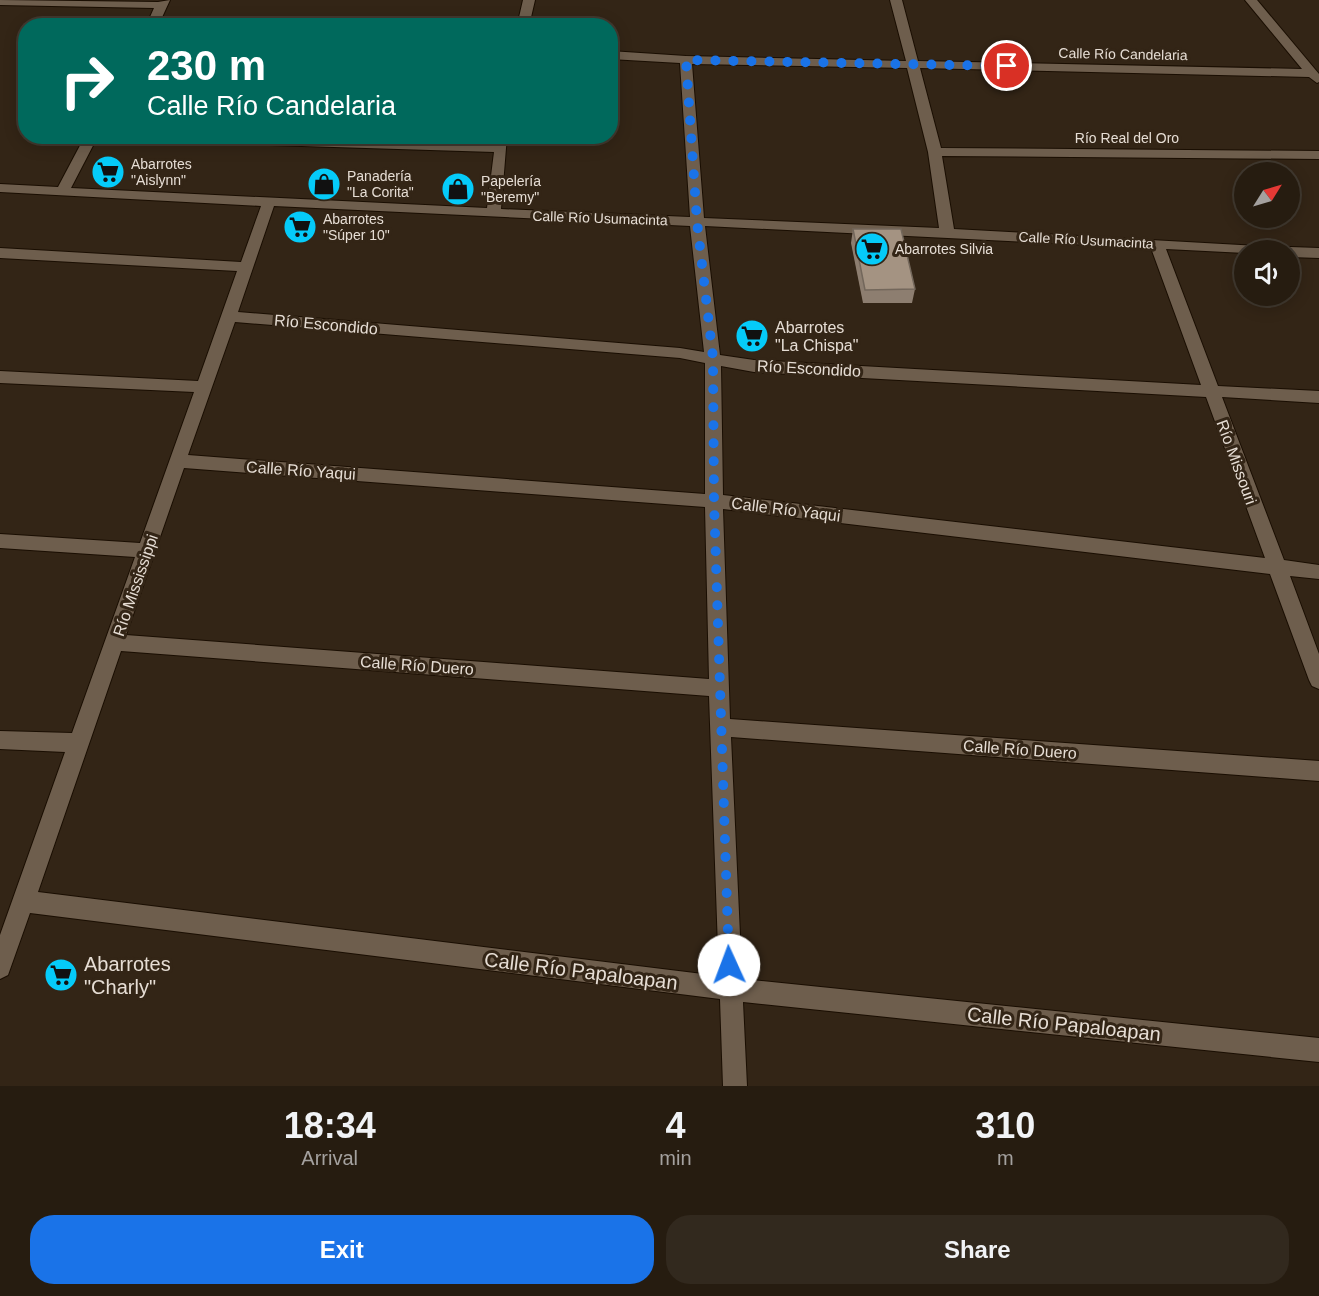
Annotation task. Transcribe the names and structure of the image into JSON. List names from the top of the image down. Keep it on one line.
{"streets":{"street":["Calle Río Candelaria","Río Real del Oro","Calle Río Usumacinta","Río Escondido","Río Missouri","Calle Río Yaqui","Río Mississippi","Calle Río Duero","Calle Río Papaloapan"]},"crossings":[["Calle Río Usumacinta","Río Missouri"],["Calle Río Usumacinta","Río Mississippi"],["Río Escondido","Río Missouri"],["Río Escondido","Río Mississippi"],["Río Missouri","Calle Río Yaqui"],["Calle Río Yaqui","Río Mississippi"],["Río Mississippi","Calle Río Duero"],["Río Mississippi","Calle Río Papaloapan"]],"places":{"supermarket":["Abarrotes \"Aislynn\"","Abarrotes \"Súper 10\"","Abarrotes Silvia","Abarrotes \"La Chispa\"","Abarrotes \"Charly\""],"shop":["Panadería \"La Corita\"","Papelería \"Beremy\""]},"north":"top right","page":{"turn":["230 m","Calle Río Candelaria"],"eta":["18:34","Arrival","4","min","310","m"],"buttons":["Exit","Share"]}}
